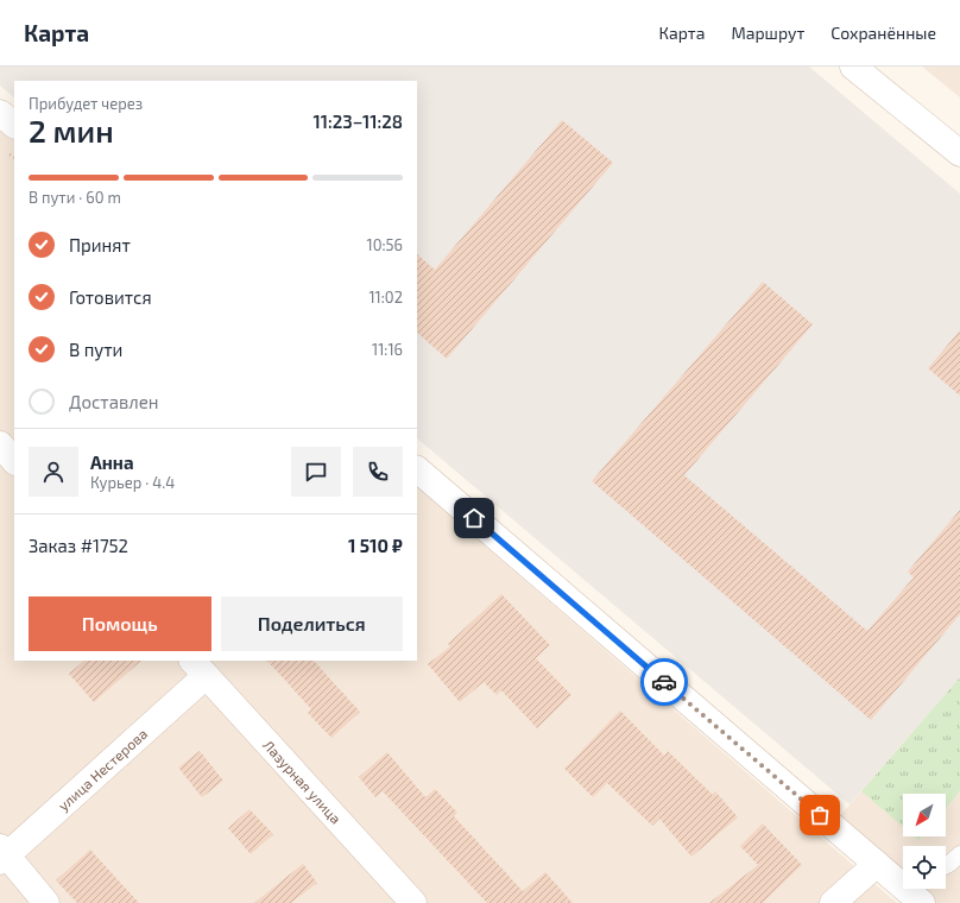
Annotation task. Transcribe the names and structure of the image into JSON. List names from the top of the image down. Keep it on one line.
{"streets":{"street":["улица Нестерова","Лазурная улица"]},"crossings":[["улица Нестерова","Лазурная улица"]],"north":"bottom left","page":{"header":"Карта","nav":["Карта","Маршрут","Сохранённые"],"heading":["2 мин","Прибудет через","11:23–11:28"],"panel":["Анна","Курьер · 4.4","Заказ #1752","1 510 ₽"],"bar":"В пути · 60 m","list":[["Принят","10:56"],["Готовится","11:02"],["В пути","11:16"],"Доставлен"],"buttons":["Помощь","Поделиться"]}}
